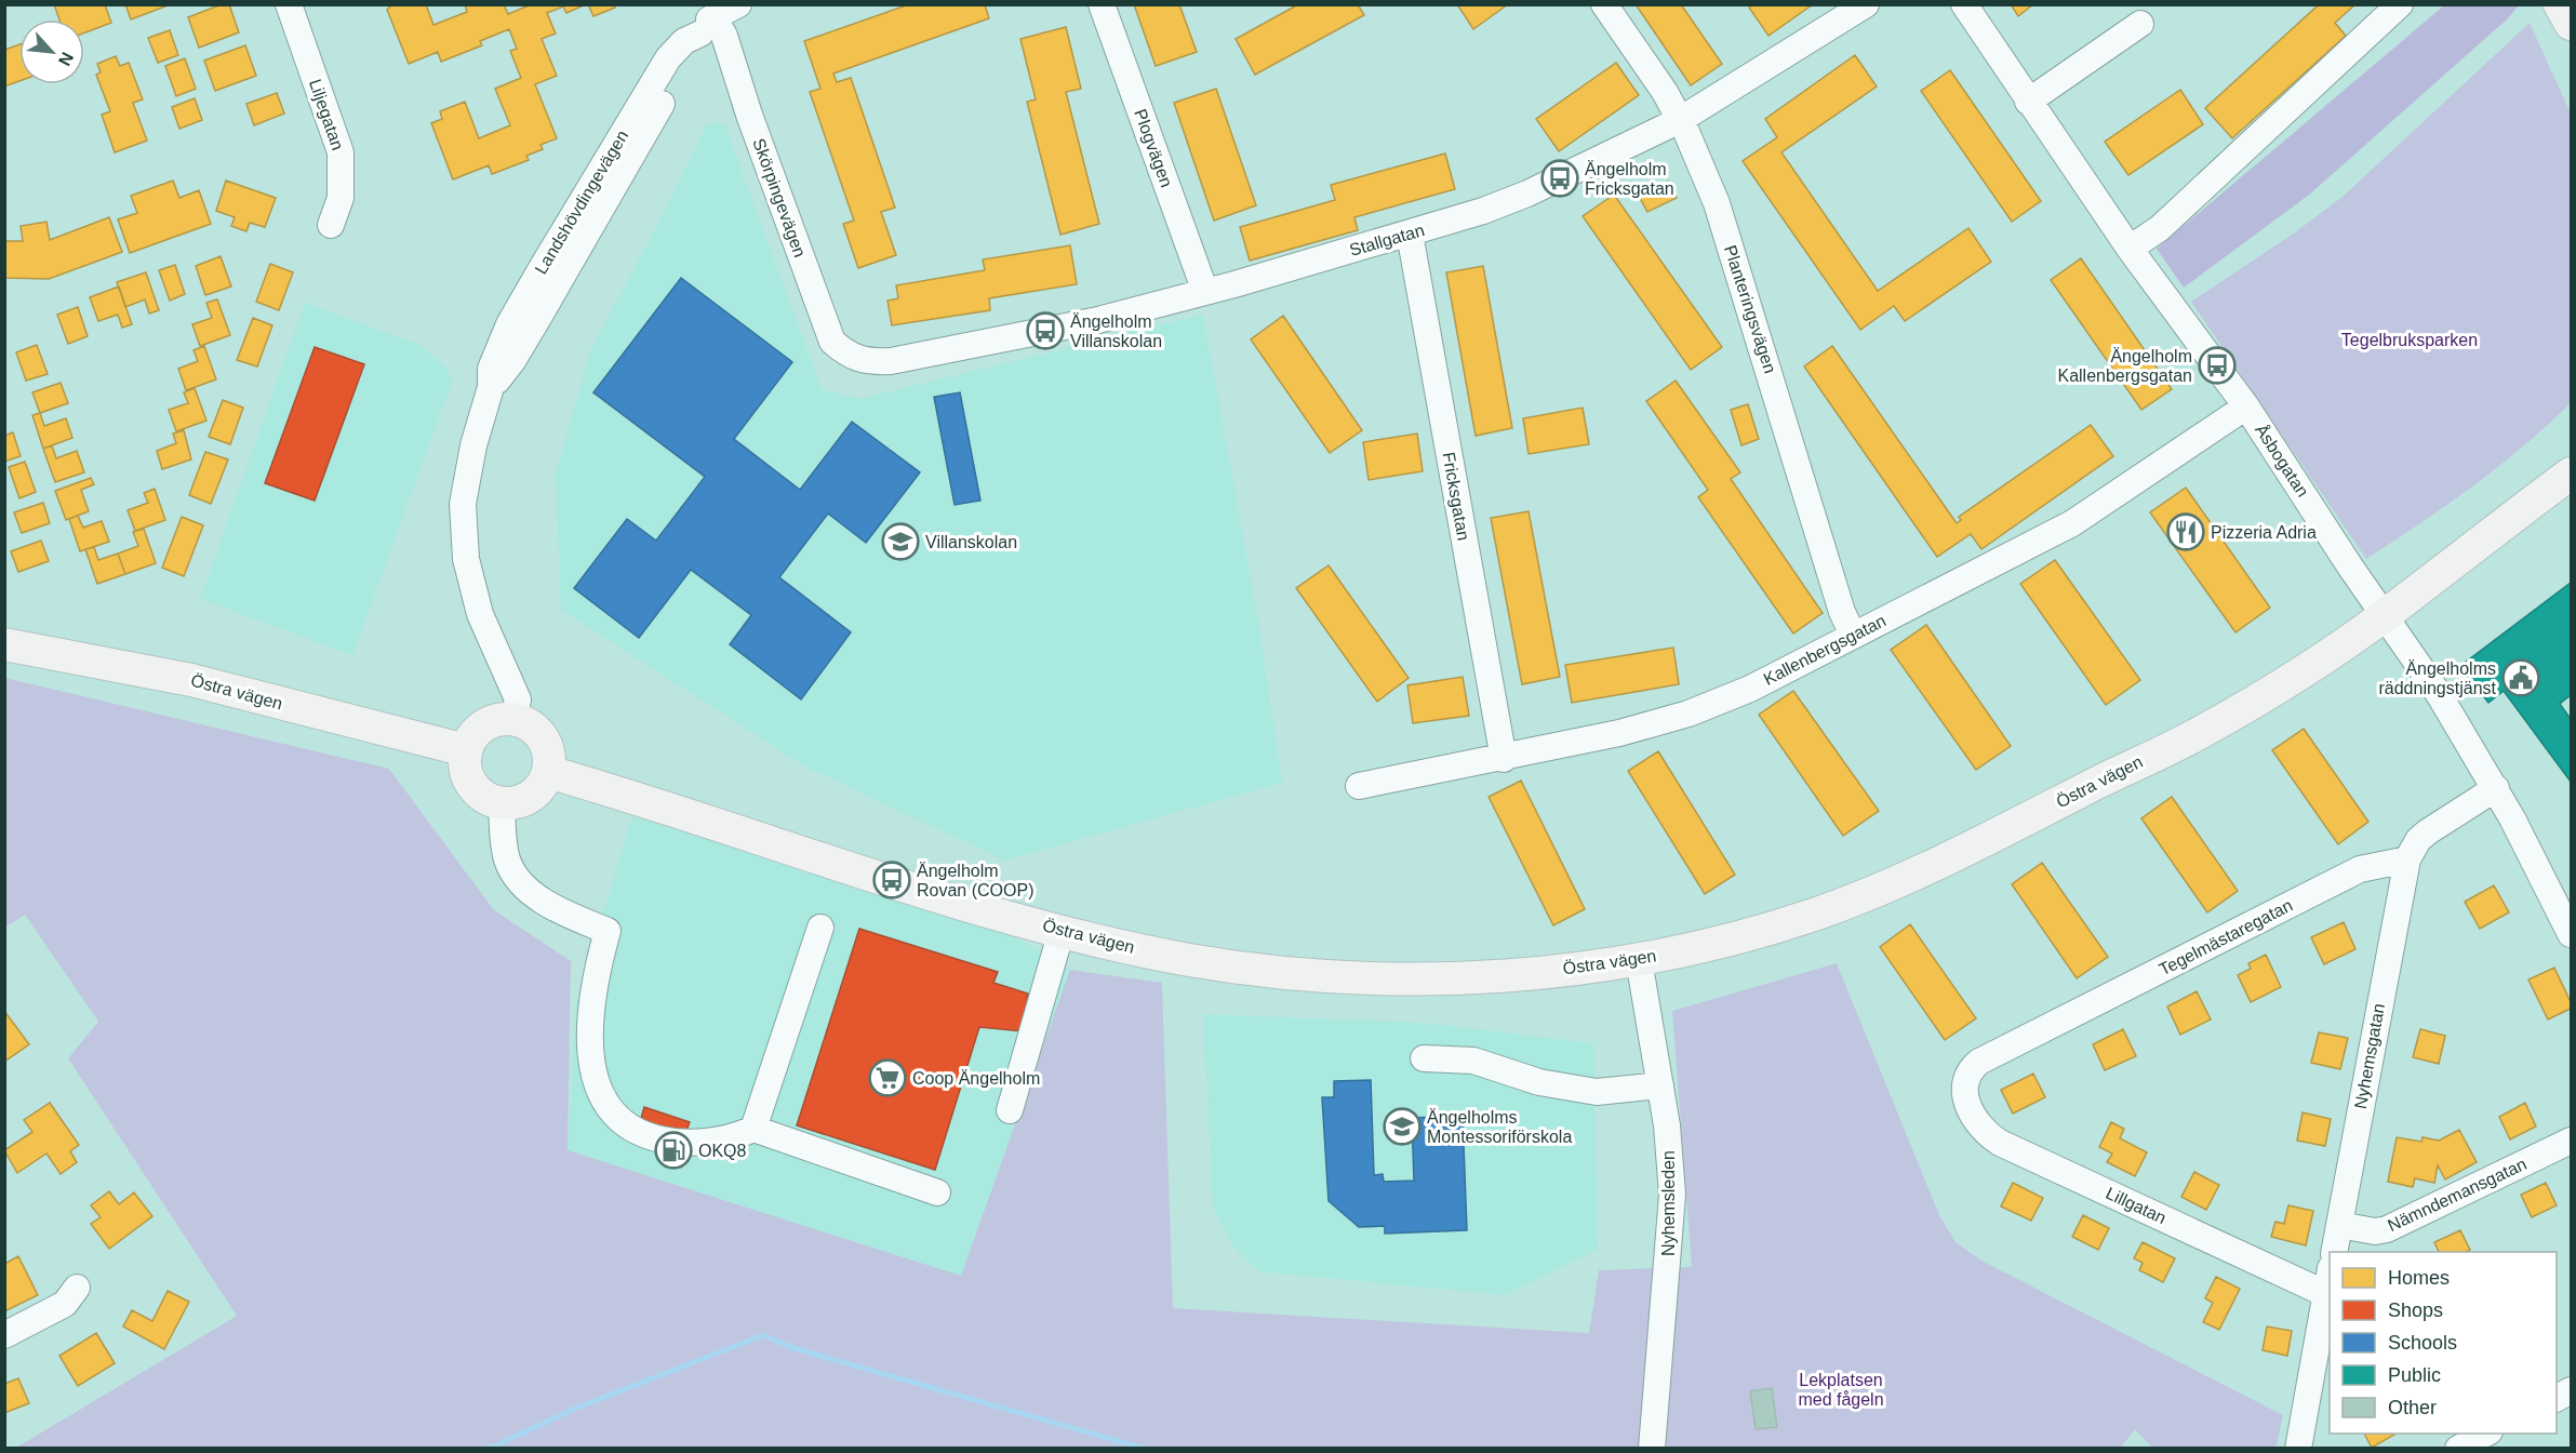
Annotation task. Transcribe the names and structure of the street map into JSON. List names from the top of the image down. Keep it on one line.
{"streets":{"main road":["Östra vägen"],"street":["Liljegatan","Plogvägen","Skörpingevägen","Landshövdingevägen","Stallgatan","Planteringsvägen","Åsbogatan","Fricksgatan","Kallenbergsgatan","Tegelmästaregatan","Nyhemsgatan","Nämndemansgatan","Nyhemsleden","Lillgatan"]},"crossings":[["Plogvägen","Stallgatan"],["Skörpingevägen","Landshövdingevägen"],["Skörpingevägen","Stallgatan"],["Landshövdingevägen","Östra vägen"],["Stallgatan","Planteringsvägen"],["Stallgatan","Fricksgatan"],["Planteringsvägen","Kallenbergsgatan"],["Åsbogatan","Kallenbergsgatan"],["Åsbogatan","Östra vägen"],["Fricksgatan","Kallenbergsgatan"],["Östra vägen","Nyhemsleden"],["Tegelmästaregatan","Nyhemsgatan"],["Tegelmästaregatan","Lillgatan"],["Nyhemsgatan","Nämndemansgatan"]],"parks":["Tegelbruksparken","Lekplatsen med fågeln"],"places":{"bus stop":["Ängelholm Fricksgatan","Ängelholm Villanskolan","Ängelholm Kallenbergsgatan","Ängelholm Rovan (COOP)"],"restaurant":["Pizzeria Adria"],"school or university":["Villanskolan","Ängelholms Montessoriförskola"],"public building":["Ängelholms räddningstjänst"],"supermarket":["Coop Ängelholm"],"fuel station":["OKQ8"]},"legend":["Homes","Shops","Schools","Public","Other"],"north":"bottom right"}
